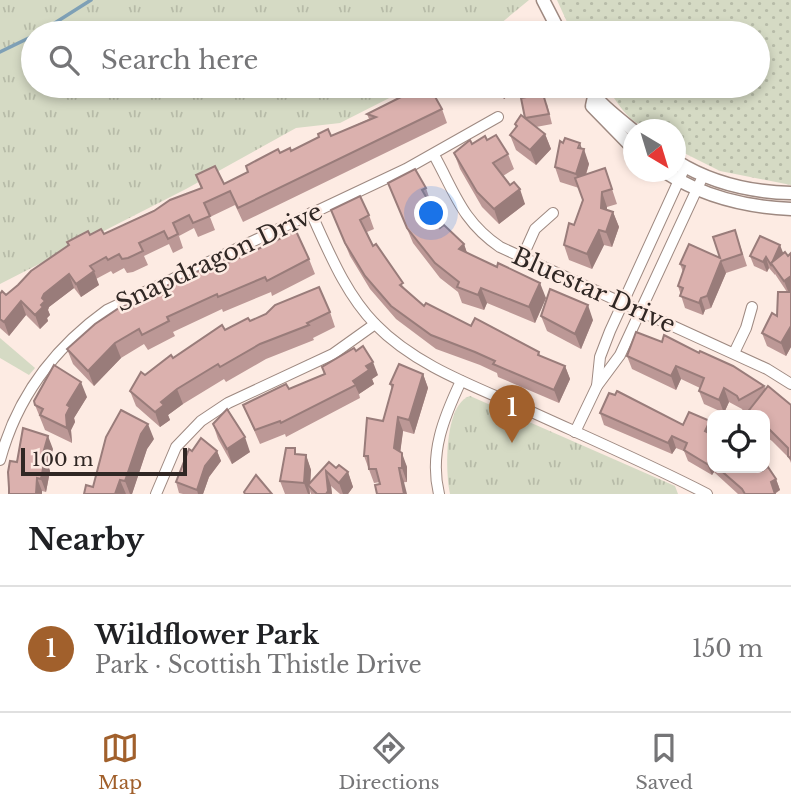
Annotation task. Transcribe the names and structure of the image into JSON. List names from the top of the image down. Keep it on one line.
{"streets":{"street":["Snapdragon Drive","Bluestar Drive"]},"crossings":[["Snapdragon Drive","Bluestar Drive"]],"scale_bar":"100 m","north":"bottom right","page":{"search":"Search here","pins":"1","scale":"100 m","heading":"Nearby","list":[{"mark":"1","name":"Wildflower Park","note":"Park · Scottish Thistle Drive","value":"150 m"}],"nav":["Map","Directions","Saved"]}}
